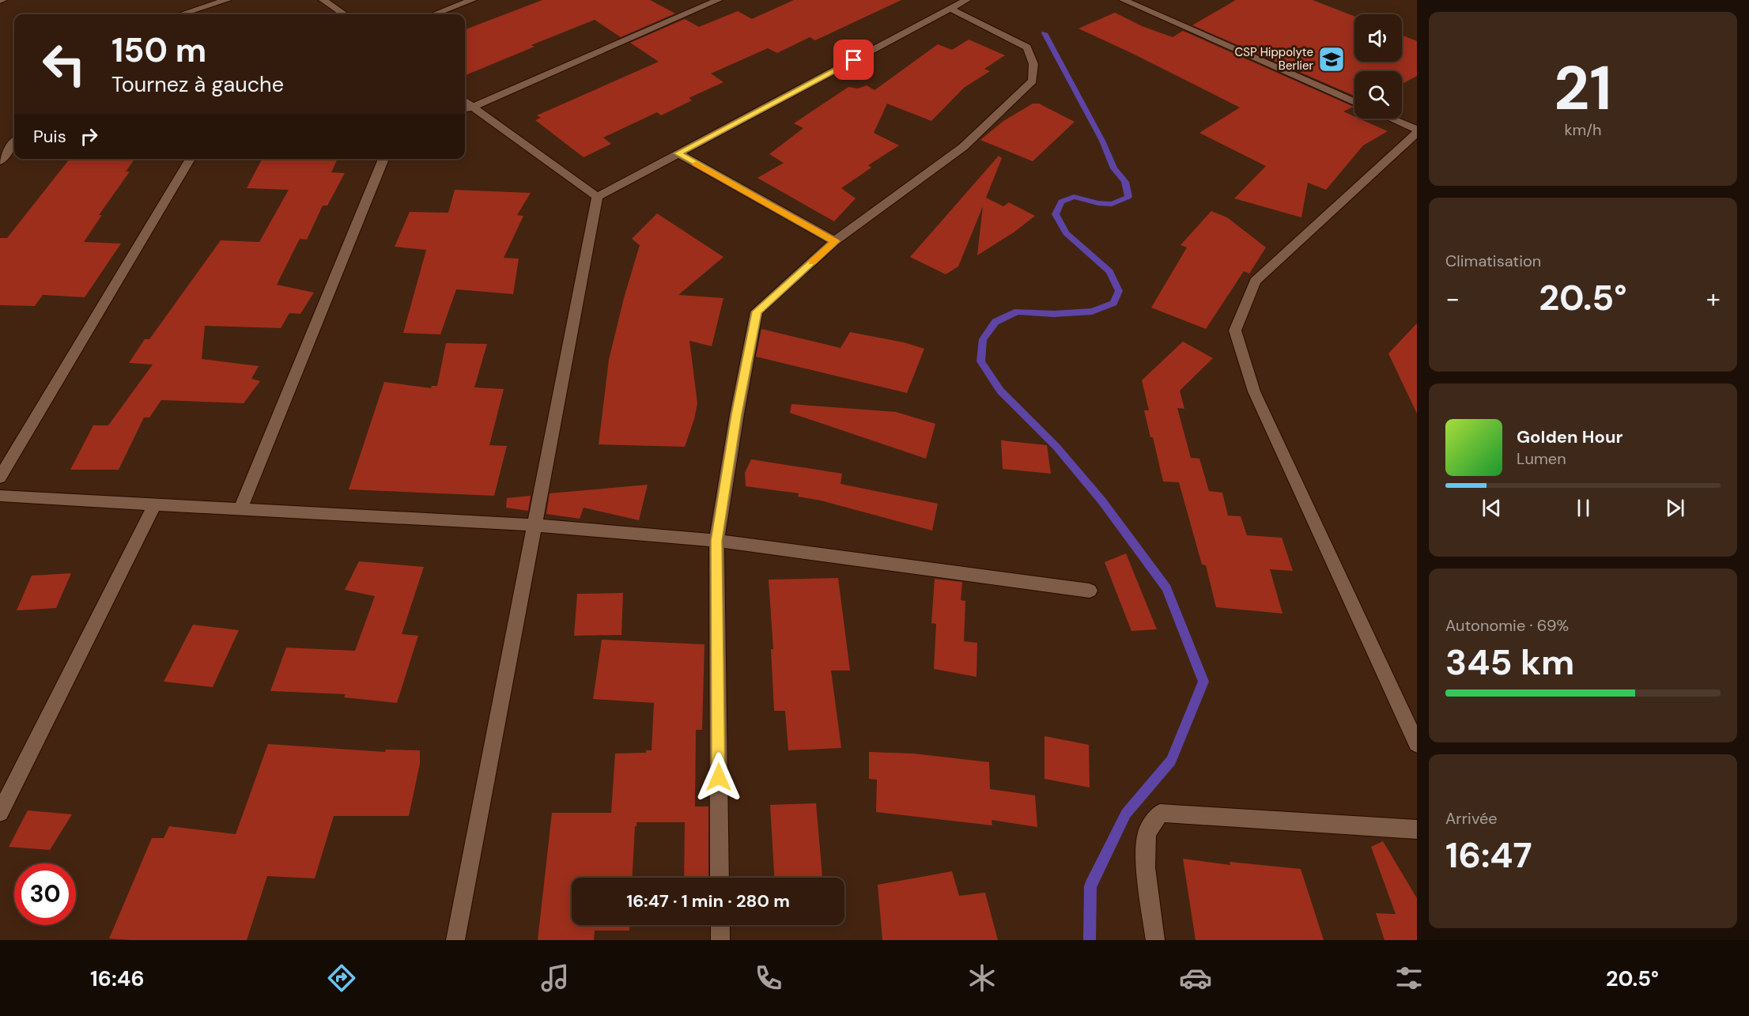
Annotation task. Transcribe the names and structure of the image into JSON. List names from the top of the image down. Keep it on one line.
{"places":{"school or university":["CSP Hippolyte Berlier"]},"page":{"tile":[["21","km/h"],"Climatisation",["Autonomie · 69%","345 km"],["Arrivée","16:47"]],"turn":["150 m","Tournez à gauche"],"then":"Puis","heat":["−","20.5°","+"],"song":["Golden Hour","Lumen"],"limit":"30","trip":"16:47 · 1 min · 280 m","tabs":["16:46","20.5°"]}}
